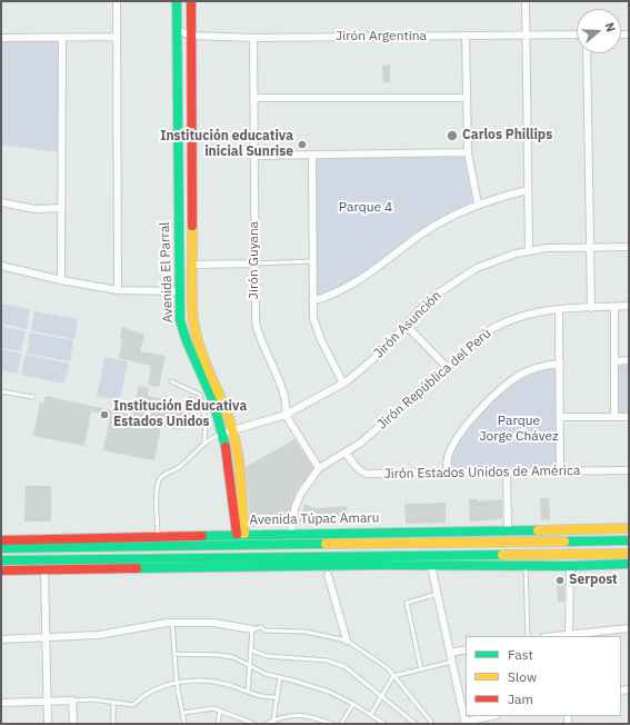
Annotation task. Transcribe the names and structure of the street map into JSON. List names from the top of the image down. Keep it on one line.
{"streets":{"main road":["Avenida El Parral","Avenida Túpac Amaru"],"street":["Jirón Argentina","Jirón Guyana","Jirón Asunción","Jirón República del Perú","Jirón Estados Unidos de América"]},"crossings":[["Jirón Argentina","Jirón Guyana"],["Jirón Argentina","Avenida El Parral"],["Jirón Guyana","Jirón Asunción"],["Jirón Guyana","Jirón República del Perú"],["Avenida El Parral","Jirón Asunción"],["Avenida El Parral","Avenida Túpac Amaru"],["Jirón República del Perú","Jirón Estados Unidos de América"],["Jirón República del Perú","Avenida Túpac Amaru"]],"parks":["Parque 4","Parque Jorge Chávez"],"places":["Carlos Phillips","Institución educativa inicial Sunrise","Institución Educativa Estados Unidos","Serpost"],"legend":["Fast","Slow","Jam"],"north":"right"}
